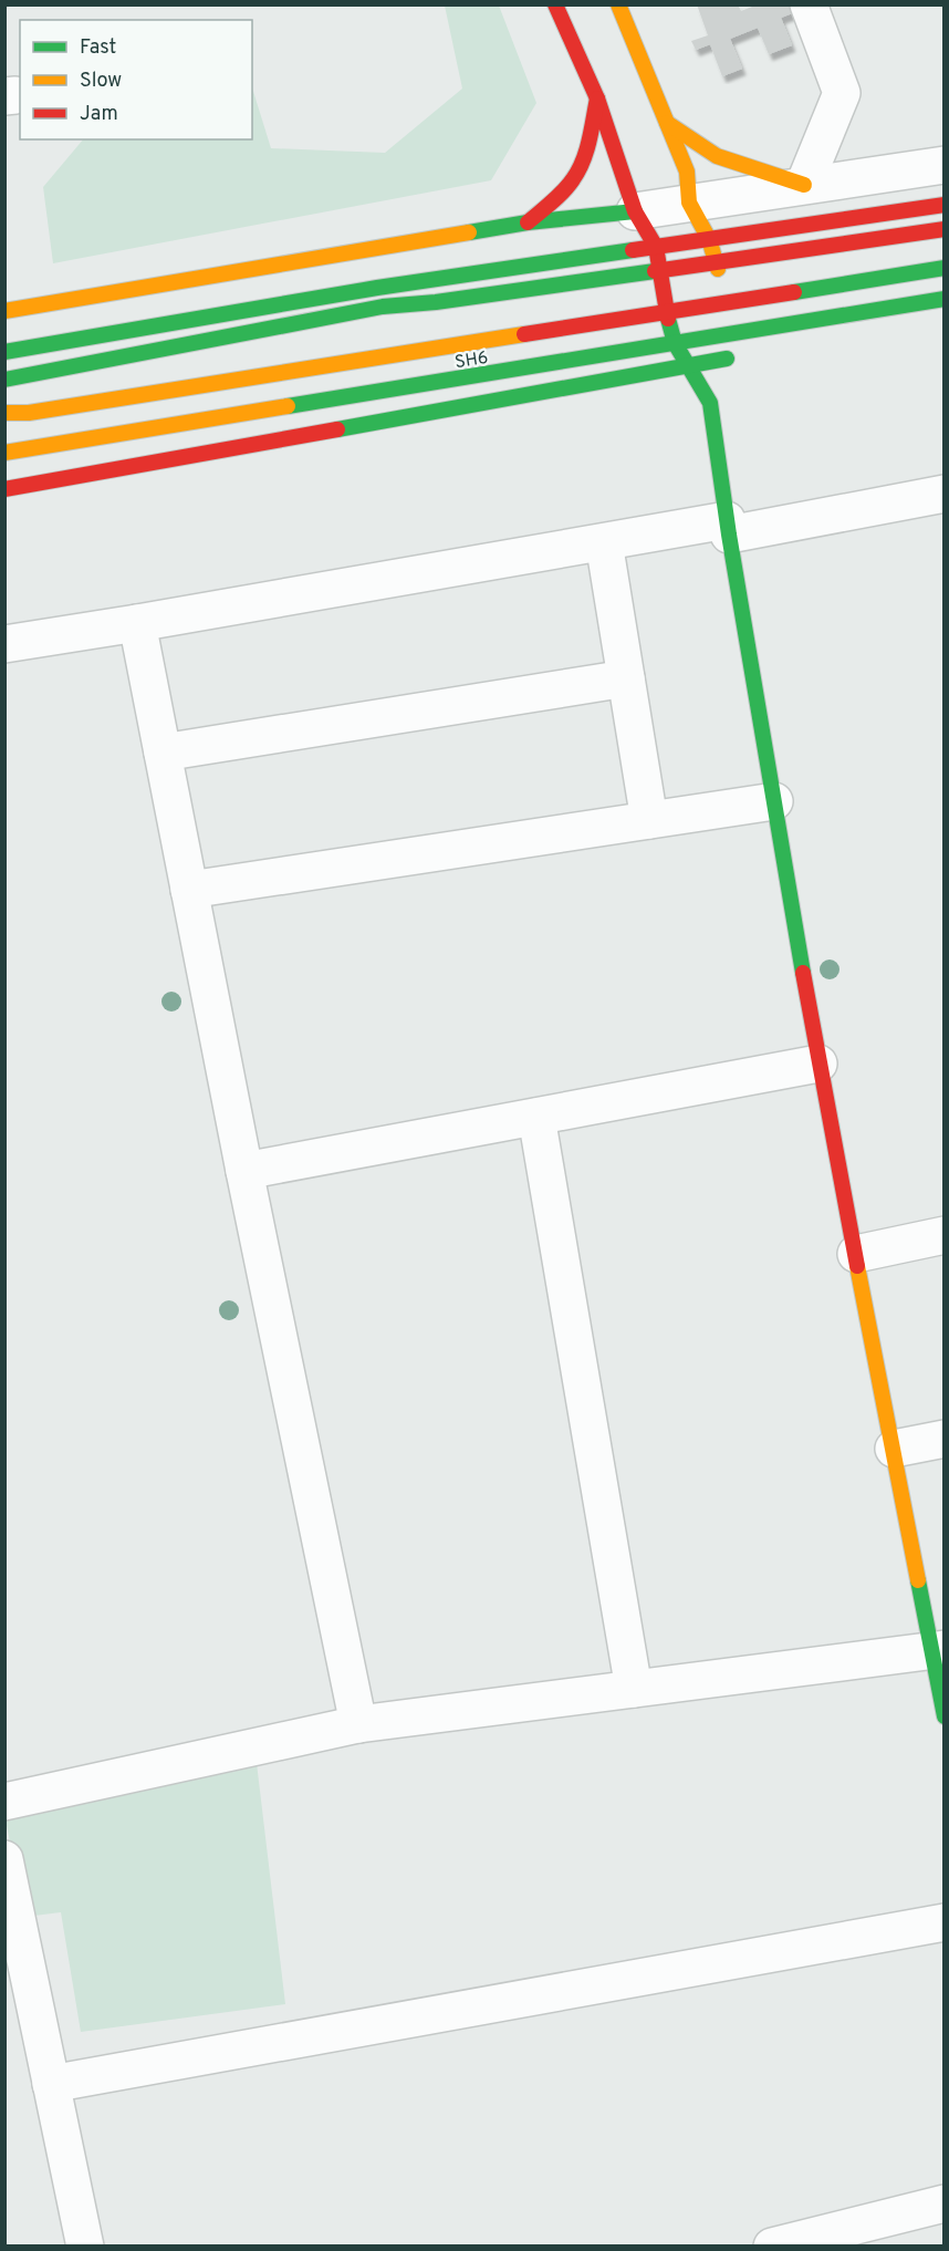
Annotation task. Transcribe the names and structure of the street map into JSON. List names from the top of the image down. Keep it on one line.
{"streets":{"street":["SH6"]},"legend":["Fast","Slow","Jam"]}
